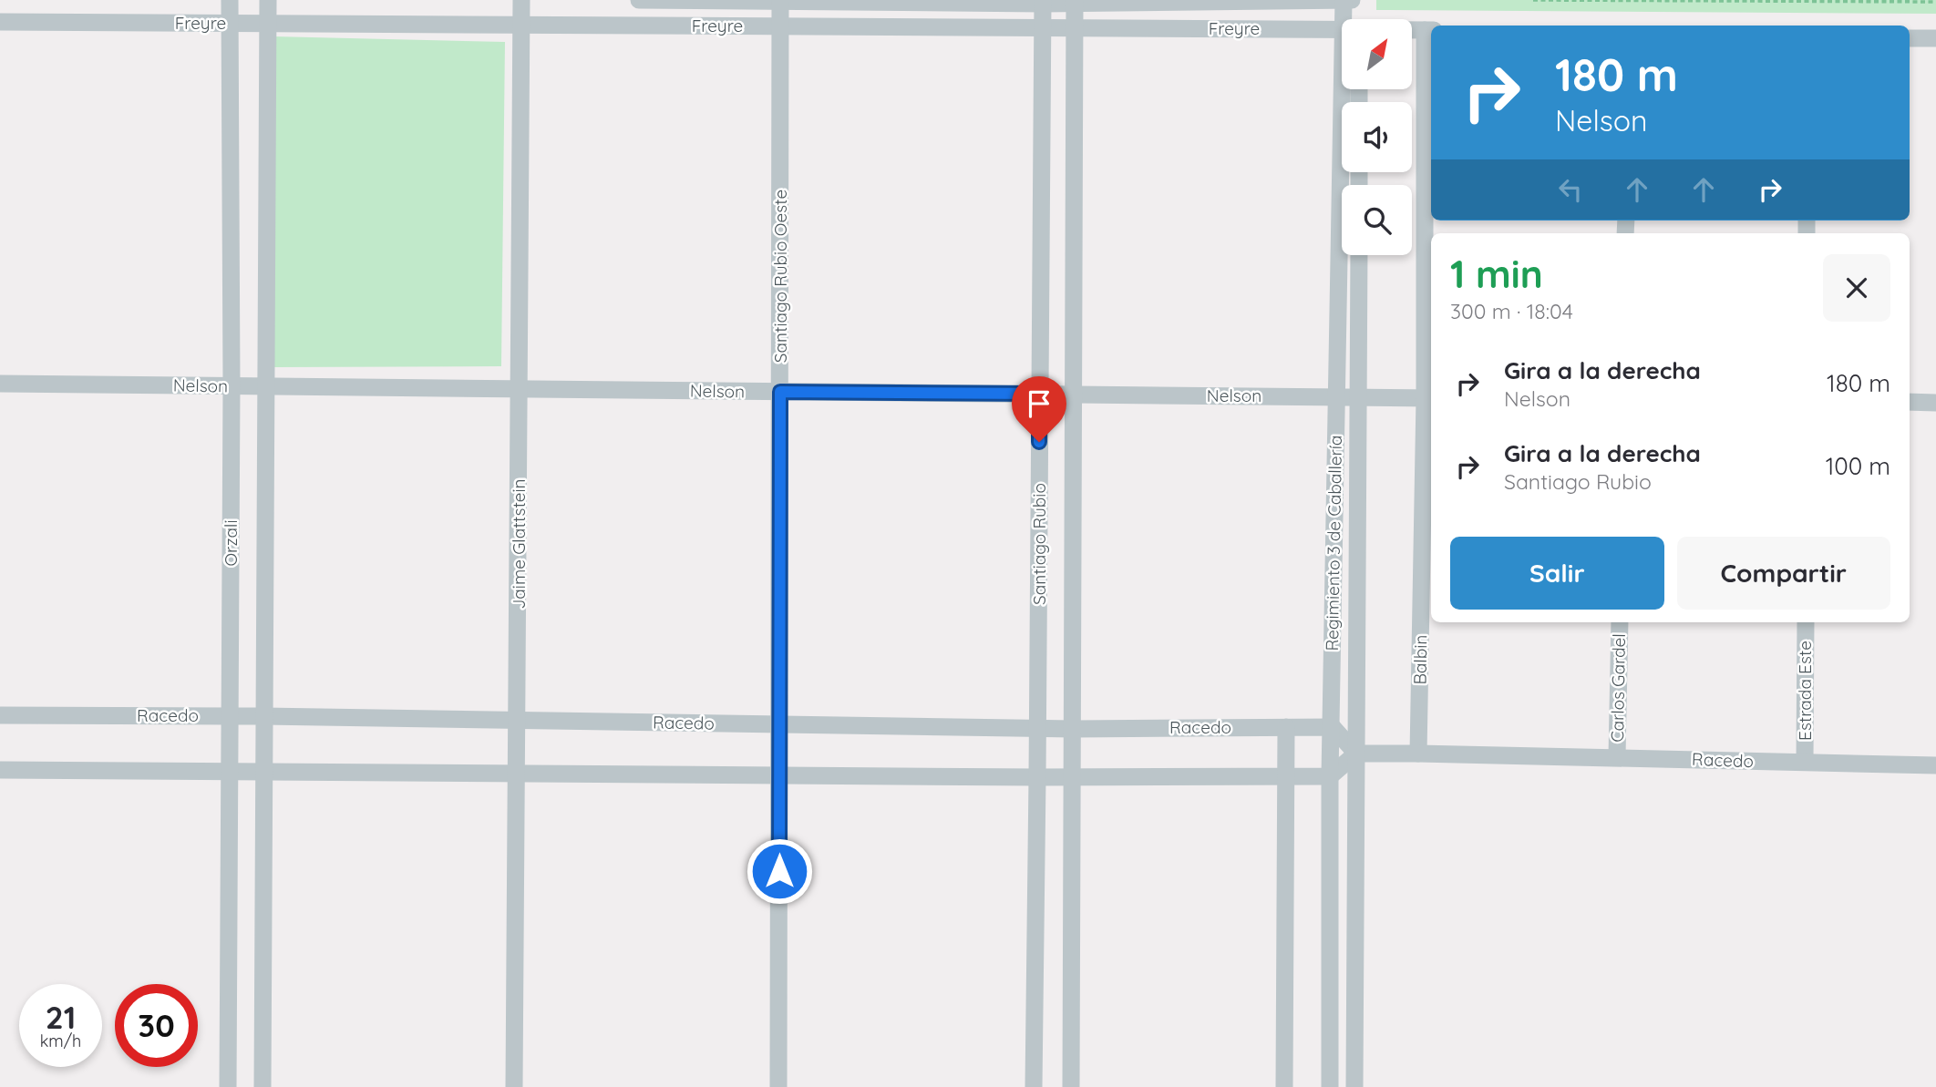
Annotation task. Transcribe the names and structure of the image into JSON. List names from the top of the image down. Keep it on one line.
{"streets":{"street":["Freyre","Santiago Rubio Oeste","Nelson","Orzali","Regimiento 3 de Caballería","Jaime Glattstein","Santiago Rubio","Balbin","Carlos Gardel","Estrada Este","Racedo"]},"crossings":[["Freyre","Santiago Rubio Oeste"],["Freyre","Orzali"],["Freyre","Regimiento 3 de Caballería"],["Freyre","Jaime Glattstein"],["Freyre","Santiago Rubio"],["Freyre","Balbin"],["Santiago Rubio Oeste","Nelson"],["Santiago Rubio Oeste","Racedo"],["Nelson","Orzali"],["Nelson","Regimiento 3 de Caballería"],["Nelson","Jaime Glattstein"],["Nelson","Santiago Rubio"],["Nelson","Balbin"],["Orzali","Racedo"],["Regimiento 3 de Caballería","Racedo"],["Jaime Glattstein","Racedo"],["Santiago Rubio","Racedo"],["Balbin","Racedo"],["Carlos Gardel","Racedo"],["Estrada Este","Racedo"]],"north":"top right","page":{"turn":["180 m","Nelson"],"heading":["1 min","300 m · 18:04"],"list":[{"name":"Gira a la derecha","note":"Nelson","value":"180 m"},{"name":"Gira a la derecha","note":"Santiago Rubio","value":"100 m"}],"buttons":["Salir","Compartir"],"speed":"21 km/h","limit":"30"}}
